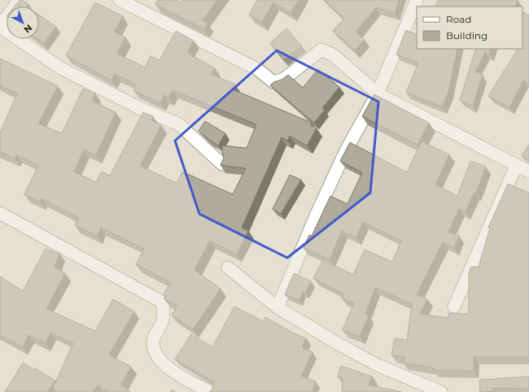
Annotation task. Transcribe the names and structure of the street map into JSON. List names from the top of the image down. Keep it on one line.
{"legend":["Road","Building"],"north":"bottom right"}
